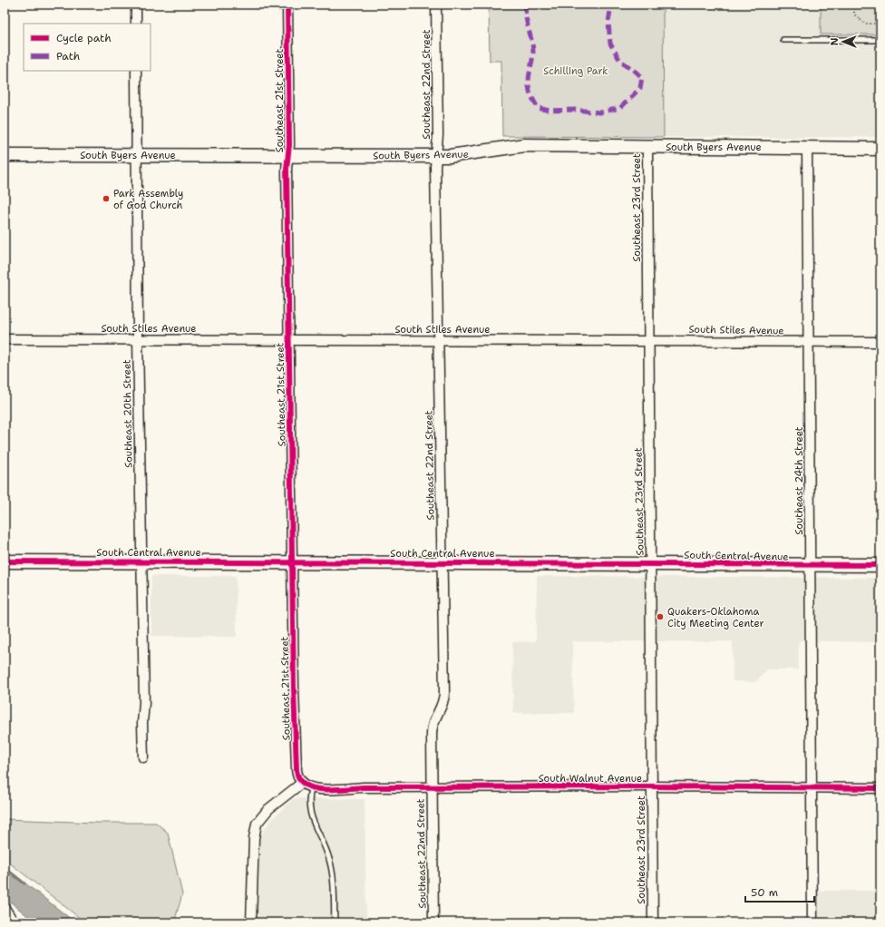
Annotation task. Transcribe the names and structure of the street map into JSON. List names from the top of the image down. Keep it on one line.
{"streets":{"street":["Southeast 22nd Street","Southeast 21st Street","South Byers Avenue","Southeast 23rd Street","South Stiles Avenue","Southeast 20th Street","Southeast 24th Street","South Central Avenue","South Walnut Avenue"]},"crossings":[["Southeast 22nd Street","South Byers Avenue"],["Southeast 22nd Street","South Stiles Avenue"],["Southeast 22nd Street","South Central Avenue"],["Southeast 22nd Street","South Walnut Avenue"],["Southeast 21st Street","South Byers Avenue"],["Southeast 21st Street","South Stiles Avenue"],["Southeast 21st Street","South Central Avenue"],["Southeast 21st Street","South Walnut Avenue"],["South Byers Avenue","Southeast 23rd Street"],["South Byers Avenue","Southeast 20th Street"],["South Byers Avenue","Southeast 24th Street"],["Southeast 23rd Street","South Stiles Avenue"],["Southeast 23rd Street","South Central Avenue"],["Southeast 23rd Street","South Walnut Avenue"],["South Stiles Avenue","Southeast 20th Street"],["South Stiles Avenue","Southeast 24th Street"],["Southeast 20th Street","South Central Avenue"],["Southeast 24th Street","South Central Avenue"],["Southeast 24th Street","South Walnut Avenue"]],"parks":["Schilling Park"],"places":["Park Assembly of God Church","Quakers-Oklahoma City Meeting Center"],"legend":["Cycle path","Path"],"scale_bar":"50 m","north":"left"}
